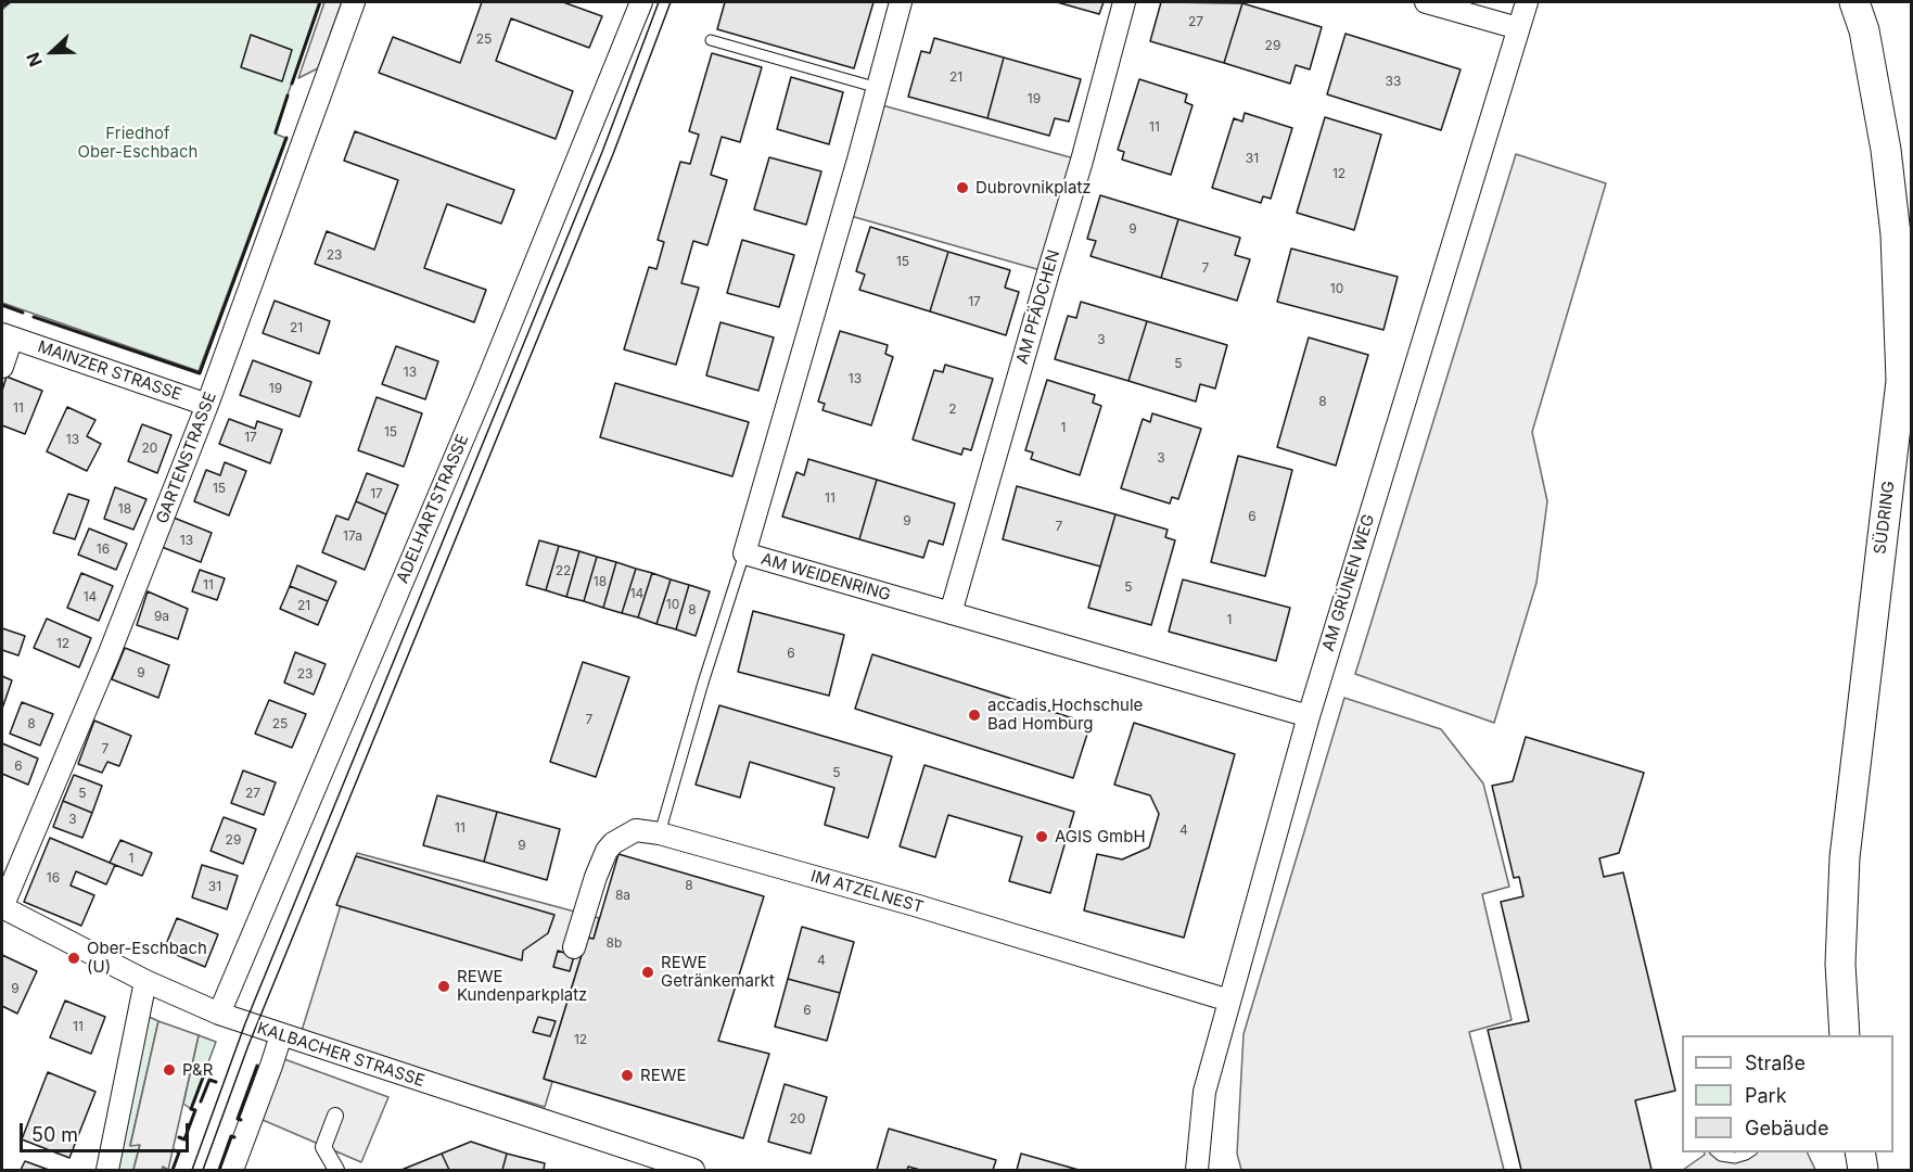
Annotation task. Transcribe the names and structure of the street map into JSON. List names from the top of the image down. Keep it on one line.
{"streets":{"main road":["SÜDRING"],"street":["AM PFÄDCHEN","MAINZER STRASSE","GARTENSTRASSE","ADELHARTSTRASSE","AM WEIDENRING","AM GRÜNEN WEG","IM ATZELNEST","KALBACHER STRASSE"]},"crossings":[["AM PFÄDCHEN","AM WEIDENRING"],["MAINZER STRASSE","GARTENSTRASSE"],["GARTENSTRASSE","KALBACHER STRASSE"],["ADELHARTSTRASSE","KALBACHER STRASSE"],["AM WEIDENRING","AM GRÜNEN WEG"],["AM GRÜNEN WEG","IM ATZELNEST"]],"parks":["Friedhof Ober-Eschbach"],"places":["Dubrovnikplatz","accadis Hochschule Bad Homburg","AGIS GmbH","Ober-Eschbach (U)","REWE Getränkemarkt","REWE Kundenparkplatz","P&R","REWE"],"house_numbers":["27","25","29","21","33","19","11","31","12","9","23","15","7","10","17","21","3","5","13","13","19","8","11","2","1","15","17","13","20","3","15","17","11","18","6","9","7","17a","13","16","22","18","11","5","14","14","10","21","8","9a","1","12","6","9","23","7","8","25","7","6","5","5","27","3","11","4","29","9","1","16","8","31","8a","8b","4","9","6","11","12","20"],"legend":["Straße","Park","Gebäude"],"scale_bar":"50 m","north":"left"}
